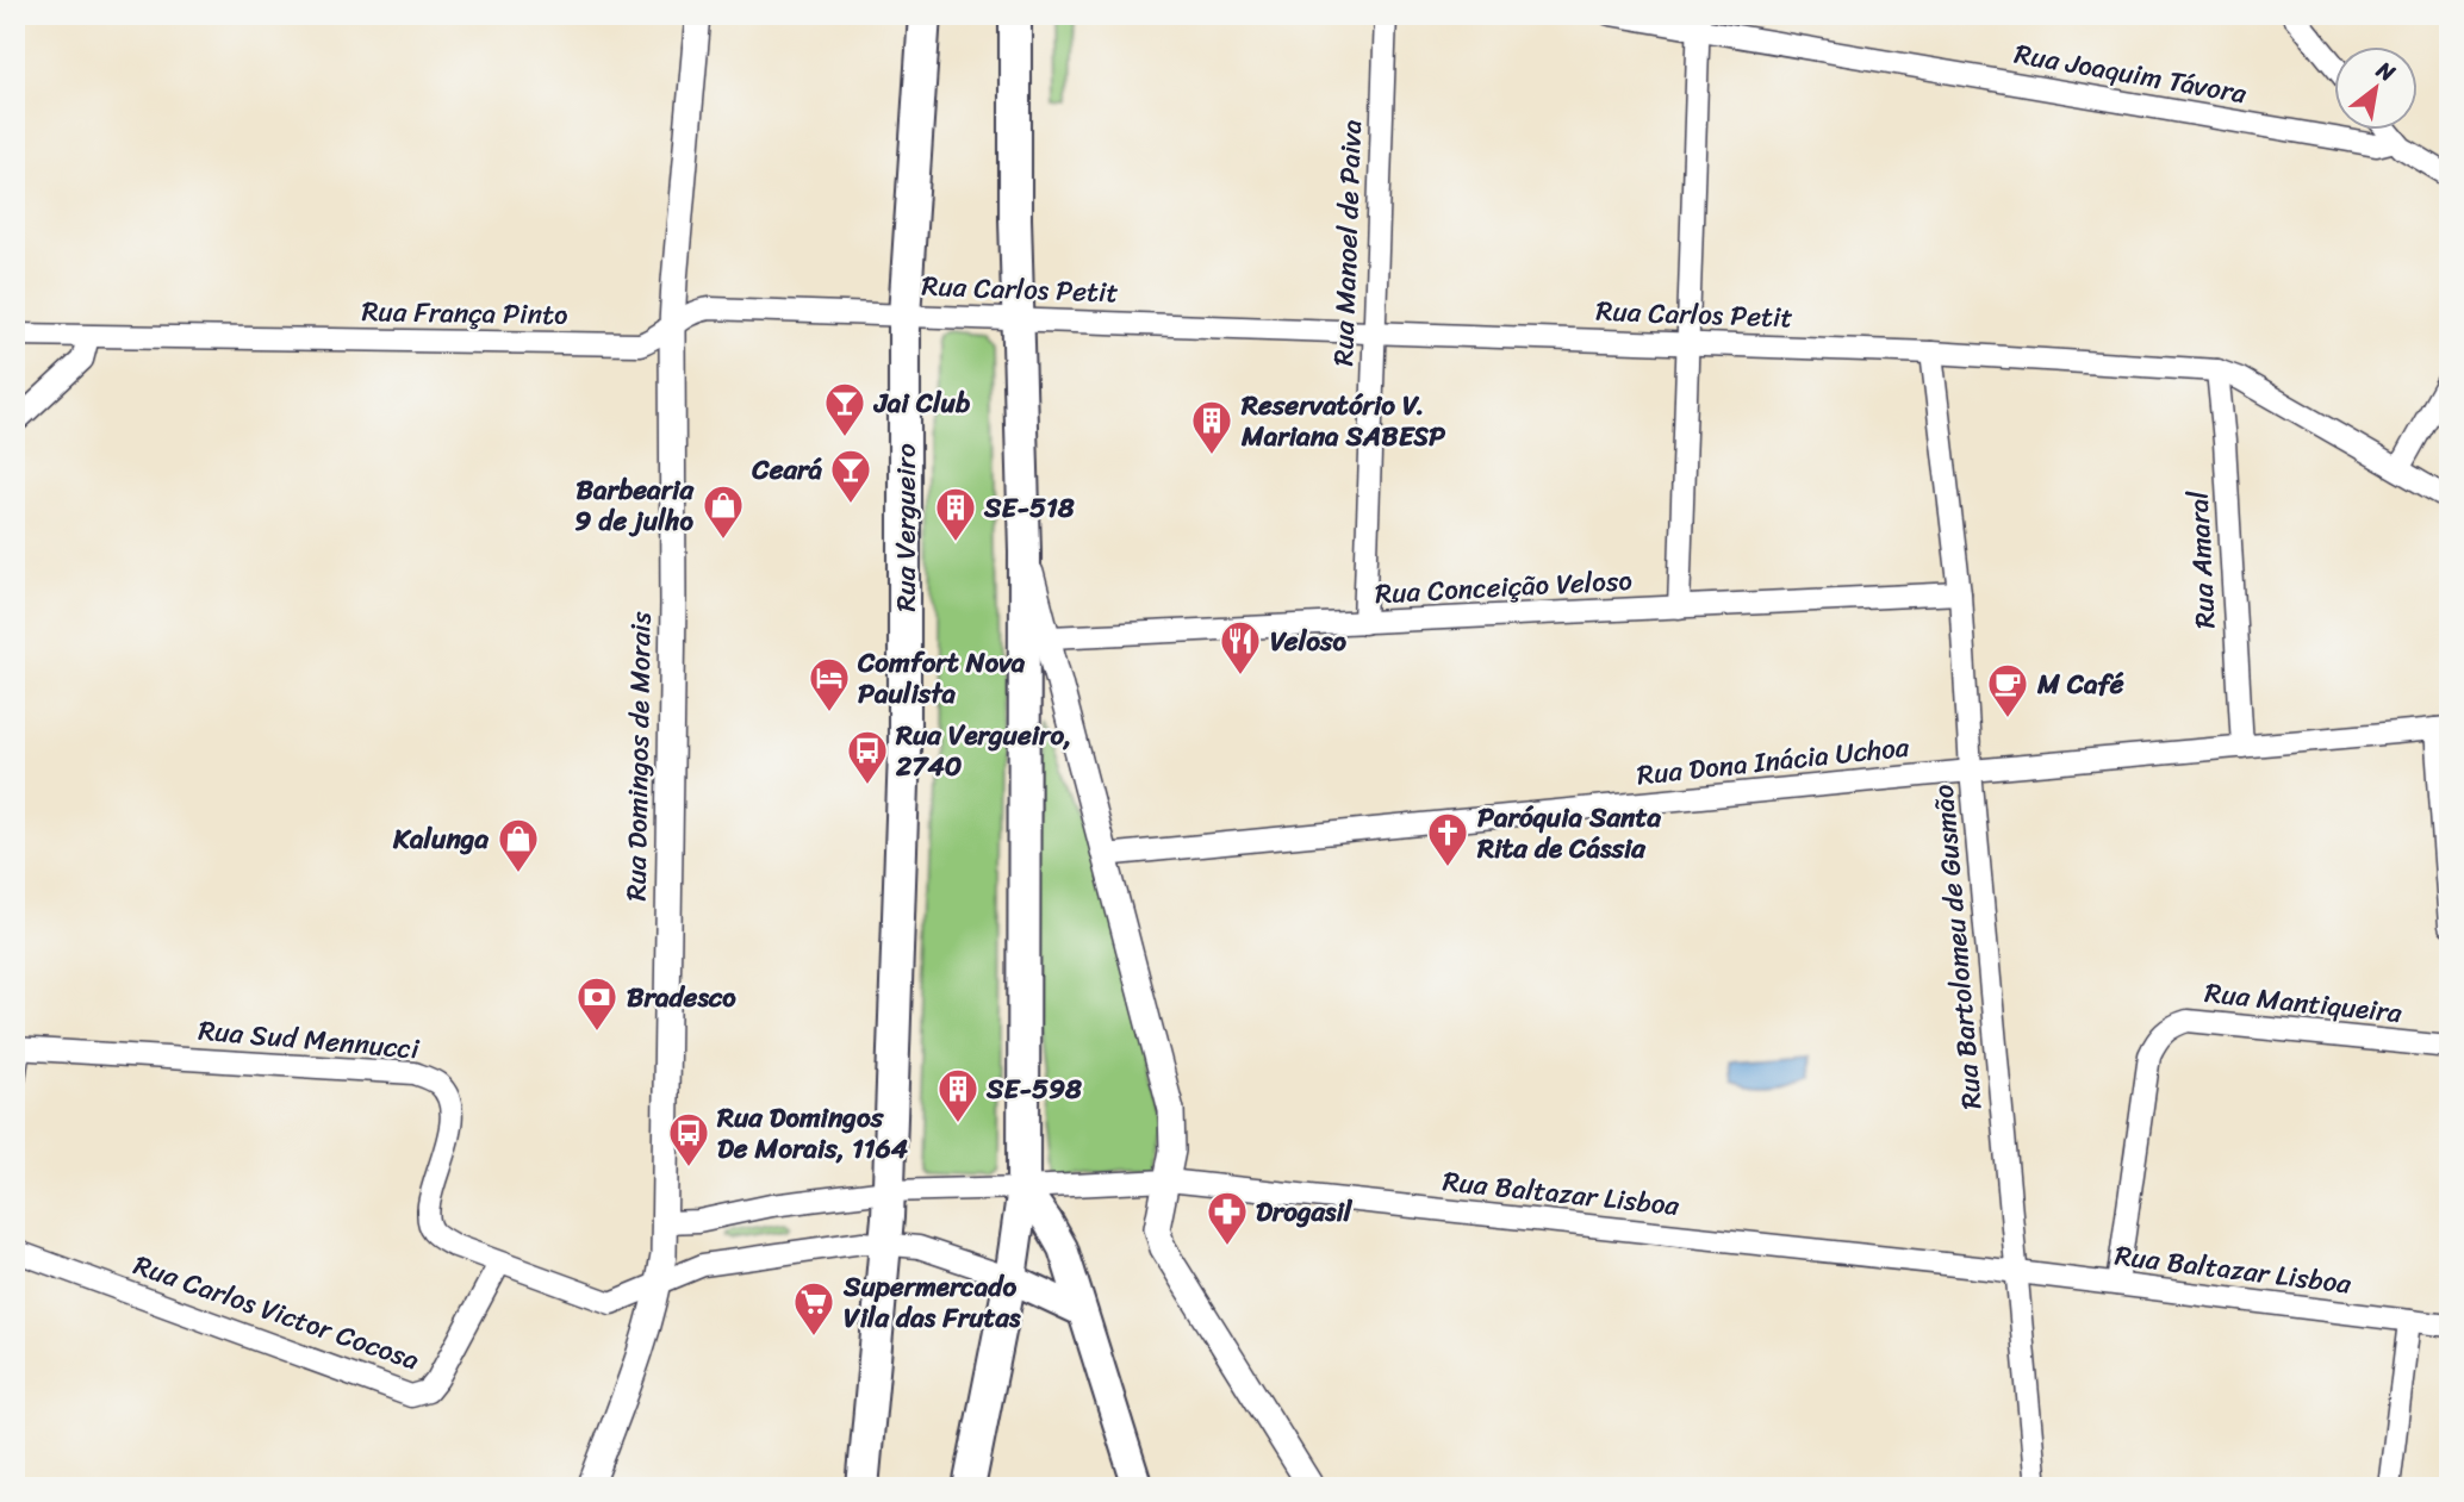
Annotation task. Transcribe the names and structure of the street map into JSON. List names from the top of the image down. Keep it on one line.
{"streets":{"main road":["Rua Vergueiro"],"street":["Rua Joaquim Távora","Rua Manoel de Paiva","Rua Carlos Petit","Rua França Pinto","Rua Amaral","Rua Conceição Veloso","Rua Domingos de Morais","Rua Dona Inácia Uchoa","Rua Bartolomeu de Gusmão","Rua Mantiqueira","Rua Sud Mennucci","Rua Baltazar Lisboa","Rua Carlos Victor Cocosa"]},"crossings":[["Rua Manoel de Paiva","Rua Carlos Petit"],["Rua Manoel de Paiva","Rua Conceição Veloso"],["Rua Carlos Petit","Rua França Pinto"],["Rua Carlos Petit","Rua Vergueiro"],["Rua Carlos Petit","Rua Amaral"],["Rua Carlos Petit","Rua Bartolomeu de Gusmão"],["Rua França Pinto","Rua Vergueiro"],["Rua França Pinto","Rua Domingos de Morais"],["Rua Vergueiro","Rua Sud Mennucci"],["Rua Vergueiro","Rua Baltazar Lisboa"],["Rua Amaral","Rua Dona Inácia Uchoa"],["Rua Conceição Veloso","Rua Bartolomeu de Gusmão"],["Rua Domingos de Morais","Rua Sud Mennucci"],["Rua Domingos de Morais","Rua Baltazar Lisboa"],["Rua Dona Inácia Uchoa","Rua Bartolomeu de Gusmão"],["Rua Bartolomeu de Gusmão","Rua Baltazar Lisboa"],["Rua Mantiqueira","Rua Baltazar Lisboa"],["Rua Sud Mennucci","Rua Carlos Victor Cocosa"]],"places":{"bar":["Jai Club","Ceará"],"building":["Reservatório V. Mariana SABESP","SE-518","SE-598"],"shop":["Barbearia 9 de julho","Kalunga"],"restaurant":["Veloso"],"hotel":["Comfort Nova Paulista"],"cafe":["M Café"],"bus stop":["Rua Vergueiro, 2740","Rua Domingos De Morais, 1164"],"church":["Paróquia Santa Rita de Cássia"],"bank":["Bradesco"],"pharmacy":["Drogasil"],"supermarket":["Supermercado Vila das Frutas"]},"north":"top right"}
